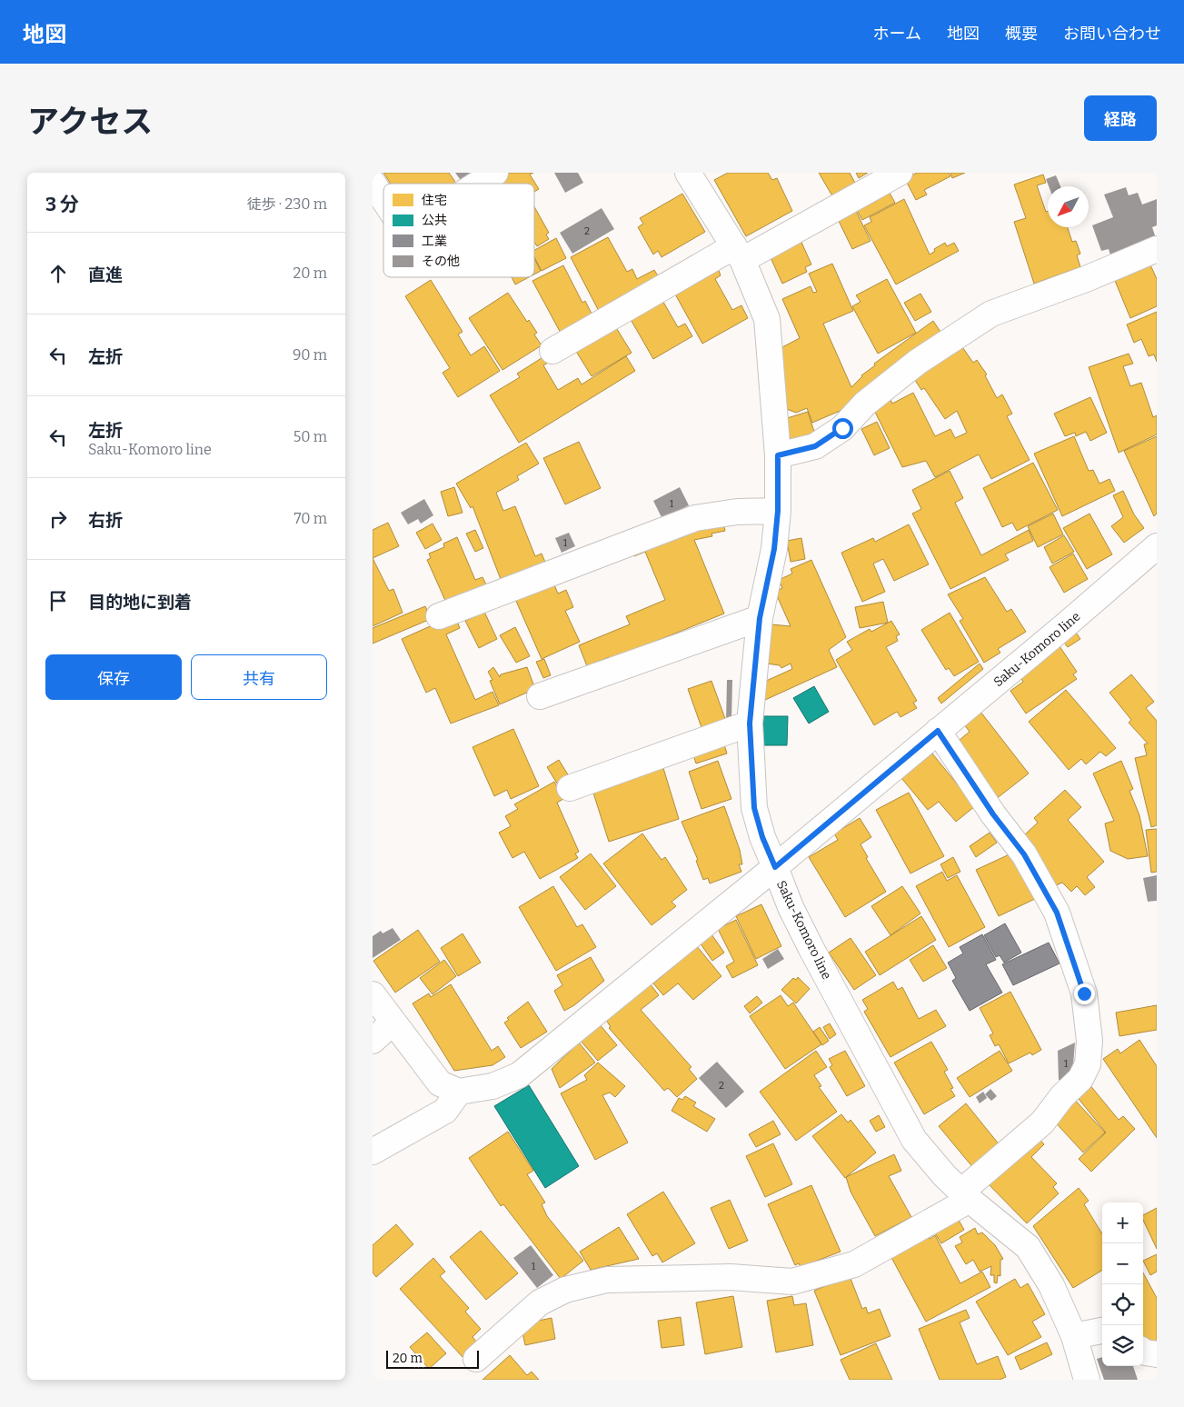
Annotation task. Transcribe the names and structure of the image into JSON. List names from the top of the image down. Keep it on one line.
{"streets":{"street":["Saku-Komoro line"]},"house_numbers":["2","1","1","1","2","1"],"legend":["住宅","公共","工業","その他"],"scale_bar":"20 m","north":"bottom left","page":{"header":"地図","nav":["ホーム","地図","概要","お問い合わせ"],"title":"アクセス","buttons":["経路",["保存","共有"]],"heading":["3 分","徒歩 · 230 m"],"list":[["直進","20 m"],["左折","90 m"],["左折","Saku-Komoro line","50 m"],["右折","70 m"],"目的地に到着"],"map_buttons":["+","−"],"scale":"20 m"}}
